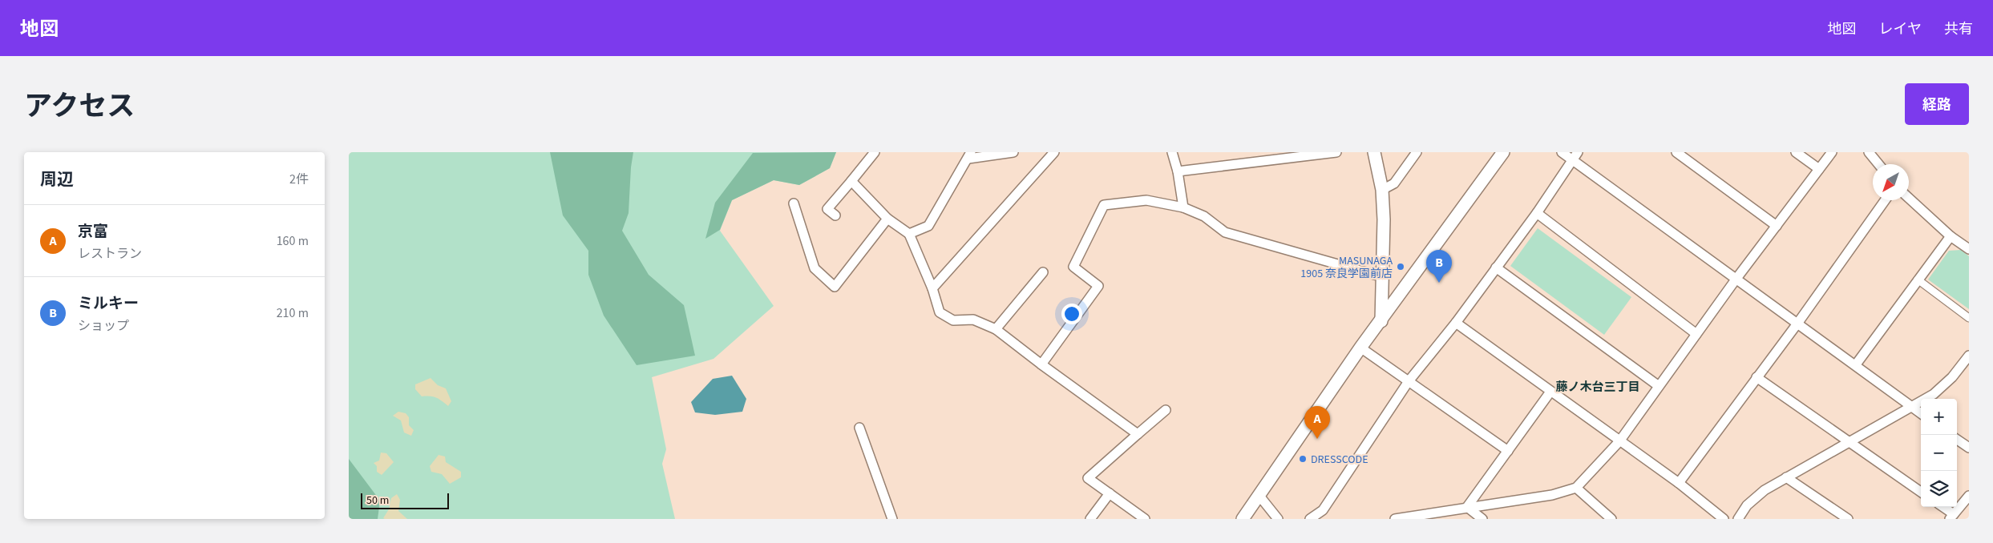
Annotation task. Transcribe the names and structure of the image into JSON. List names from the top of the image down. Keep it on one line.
{"districts":["藤ノ木台三丁目"],"places":["MASUNAGA 1905 奈良学園前店","DRESSCODE"],"scale_bar":"50 m","north":"bottom left","page":{"header":"地図","nav":["地図","レイヤ","共有"],"title":"アクセス","buttons":"経路","heading":["周辺","2件"],"list":[{"mark":"A","name":"京富","note":"レストラン","value":"160 m"},{"mark":"B","name":"ミルキー","note":"ショップ","value":"210 m"}],"pins":["B","A"],"map_buttons":["+","−"],"scale":"50 m"}}
